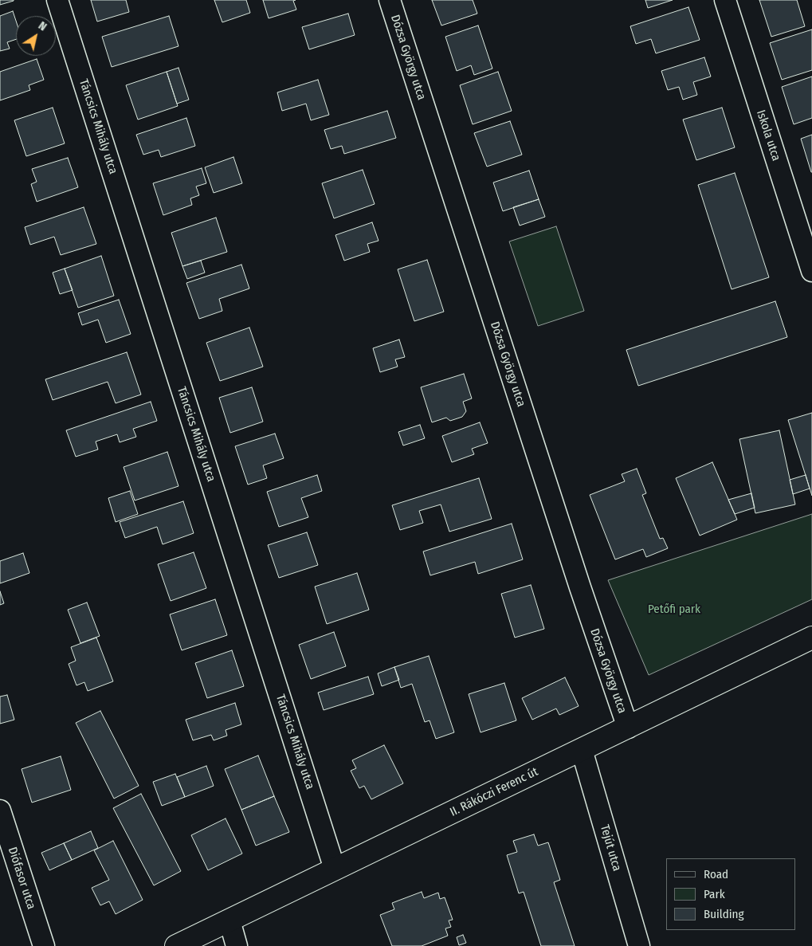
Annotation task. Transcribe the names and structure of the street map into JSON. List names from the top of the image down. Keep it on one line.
{"streets":{"main road":["II. Rákóczi Ferenc út"],"street":["Dózsa György utca","Táncsics Mihály utca","Iskola utca","Tejút utca","Diófasor utca"]},"crossings":[["Dózsa György utca","II. Rákóczi Ferenc út"],["Táncsics Mihály utca","II. Rákóczi Ferenc út"],["II. Rákóczi Ferenc út","Tejút utca"]],"parks":["Petőfi park"],"legend":["Road","Park","Building"],"north":"top right"}
